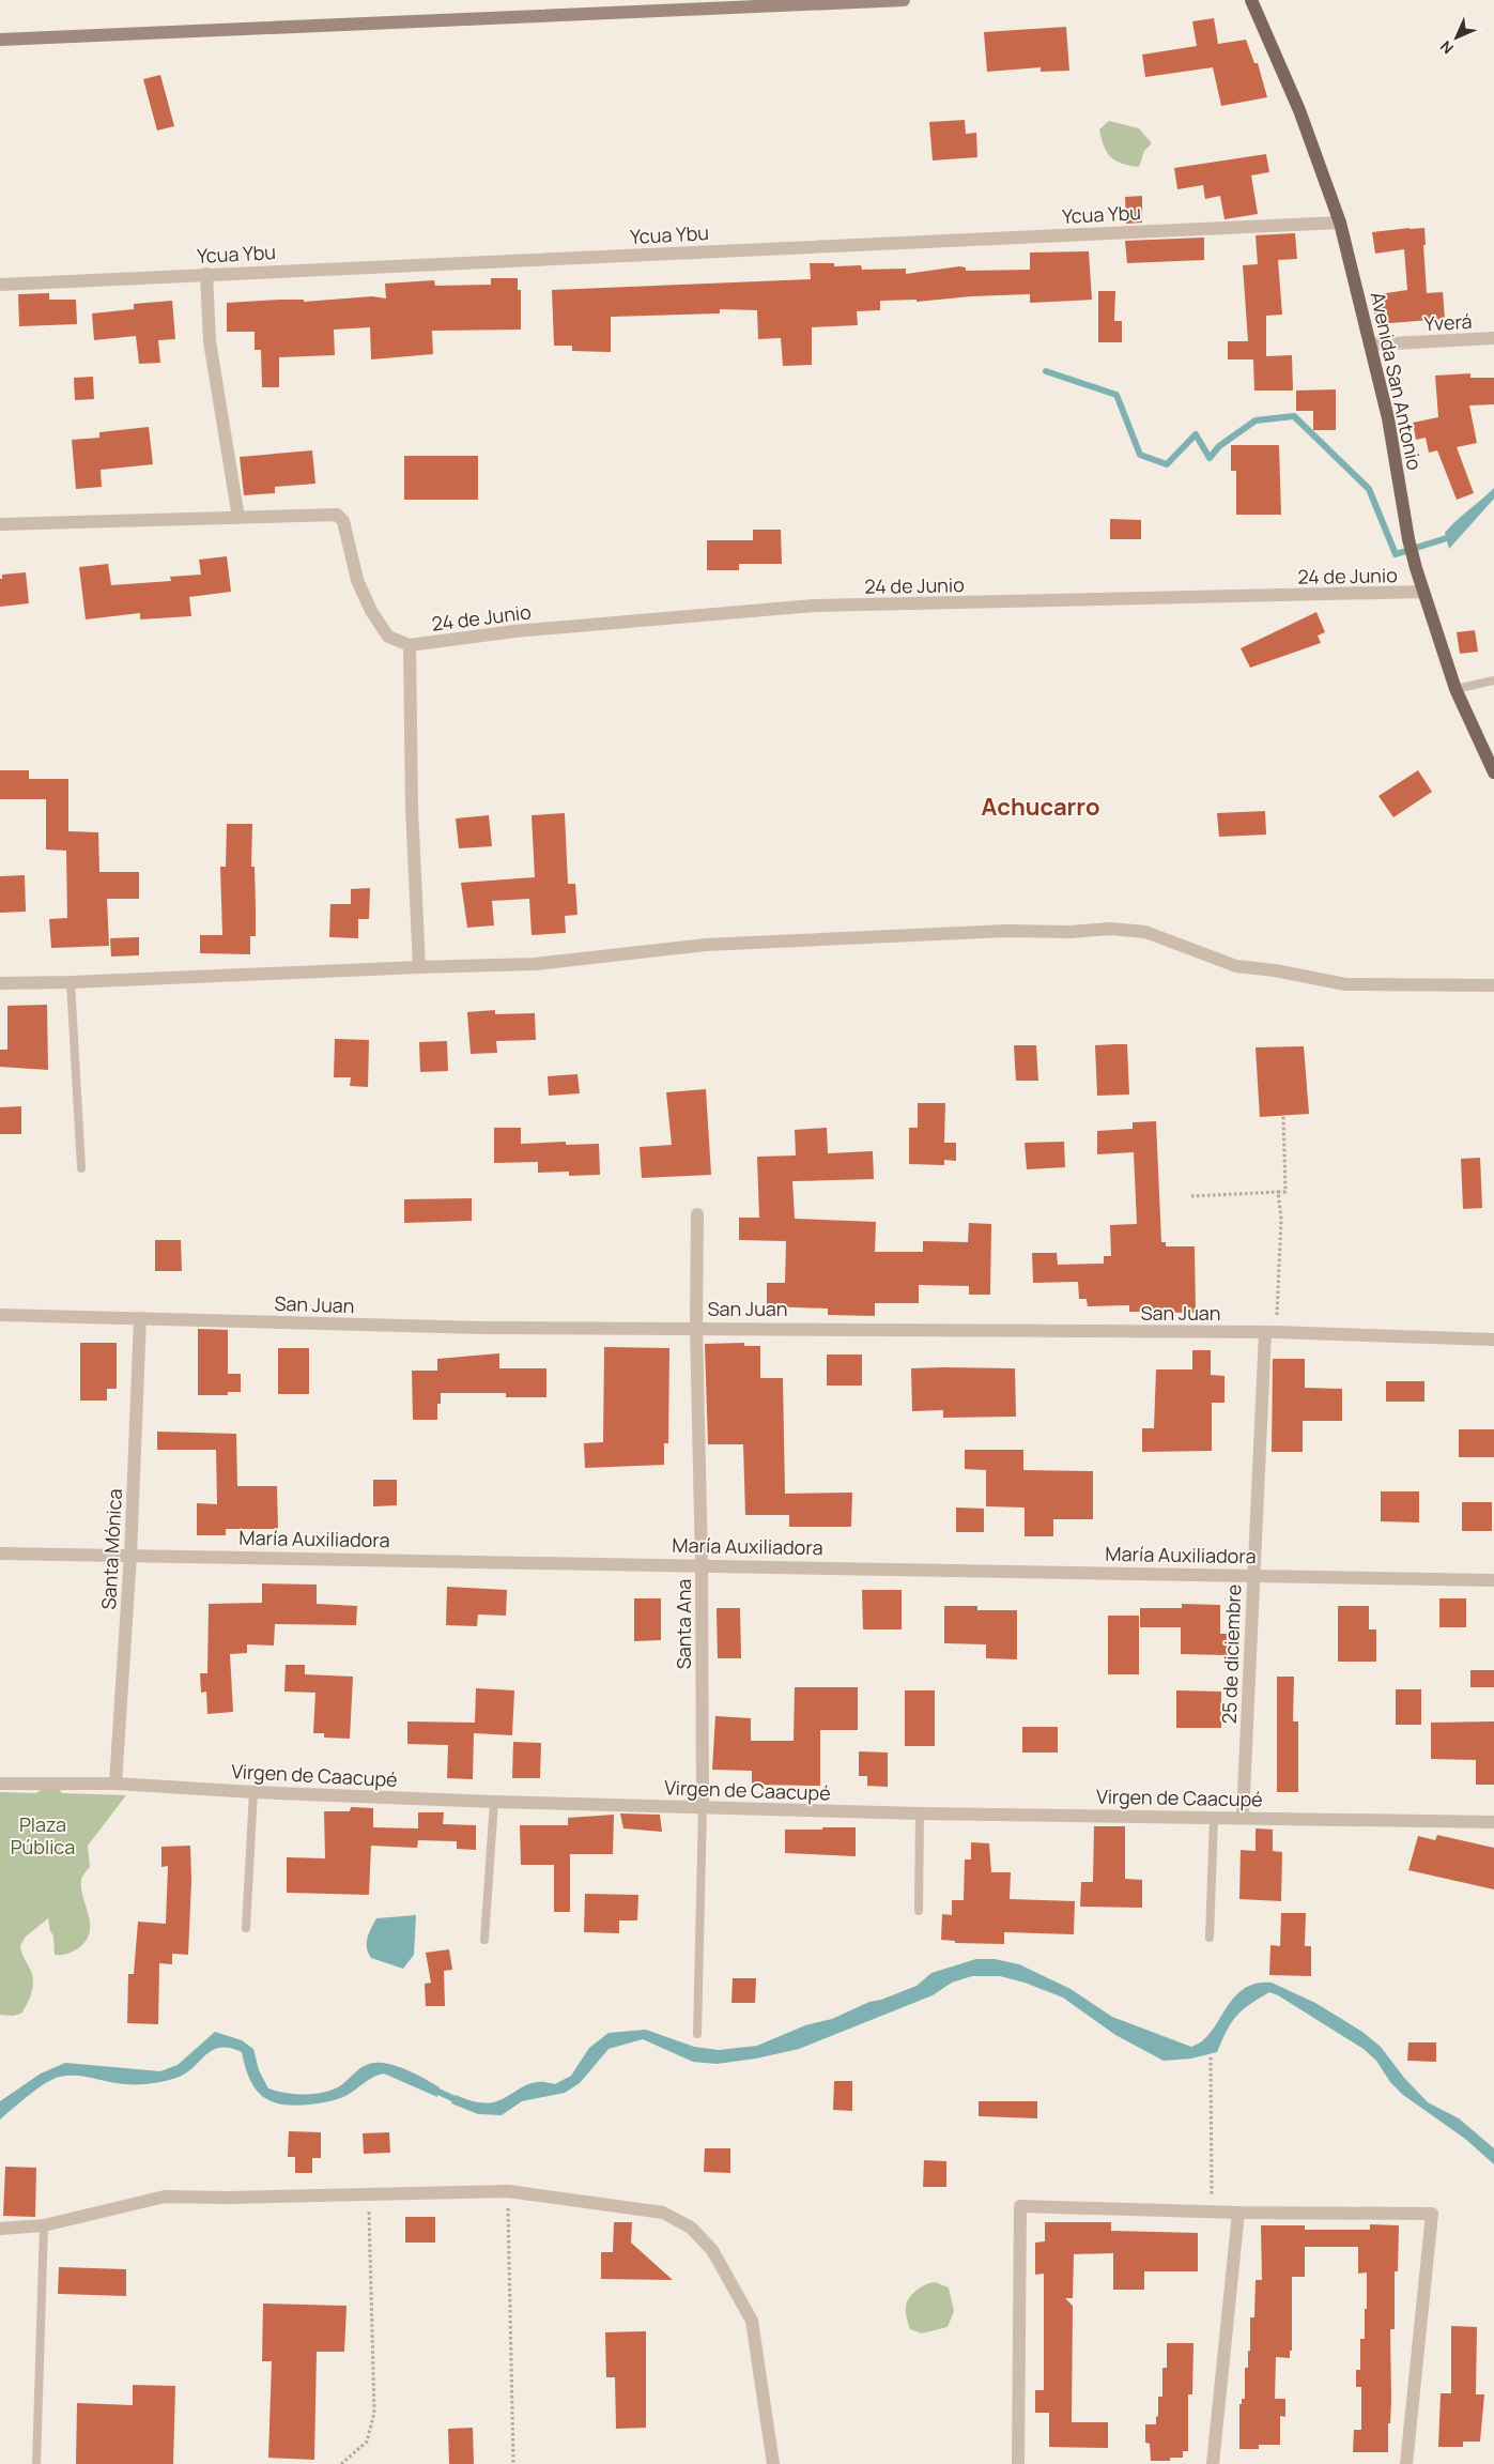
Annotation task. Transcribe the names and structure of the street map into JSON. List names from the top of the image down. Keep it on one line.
{"streets":{"main road":["Avenida San Antonio"],"street":["Ycua Ybu","Yverá","24 de Junio","San Juan","María Auxiliadora","Santa Mónica","Santa Ana","25 de diciembre","Virgen de Caacupé"]},"crossings":[["Ycua Ybu","Avenida San Antonio"],["Yverá","Avenida San Antonio"],["Avenida San Antonio","24 de Junio"],["San Juan","Santa Mónica"],["San Juan","Santa Ana"],["San Juan","25 de diciembre"],["María Auxiliadora","Santa Mónica"],["María Auxiliadora","Santa Ana"],["María Auxiliadora","25 de diciembre"],["Santa Mónica","Virgen de Caacupé"],["Santa Ana","Virgen de Caacupé"],["25 de diciembre","Virgen de Caacupé"]],"districts":["Achucarro"],"parks":["Plaza Pública"],"north":"bottom left"}
